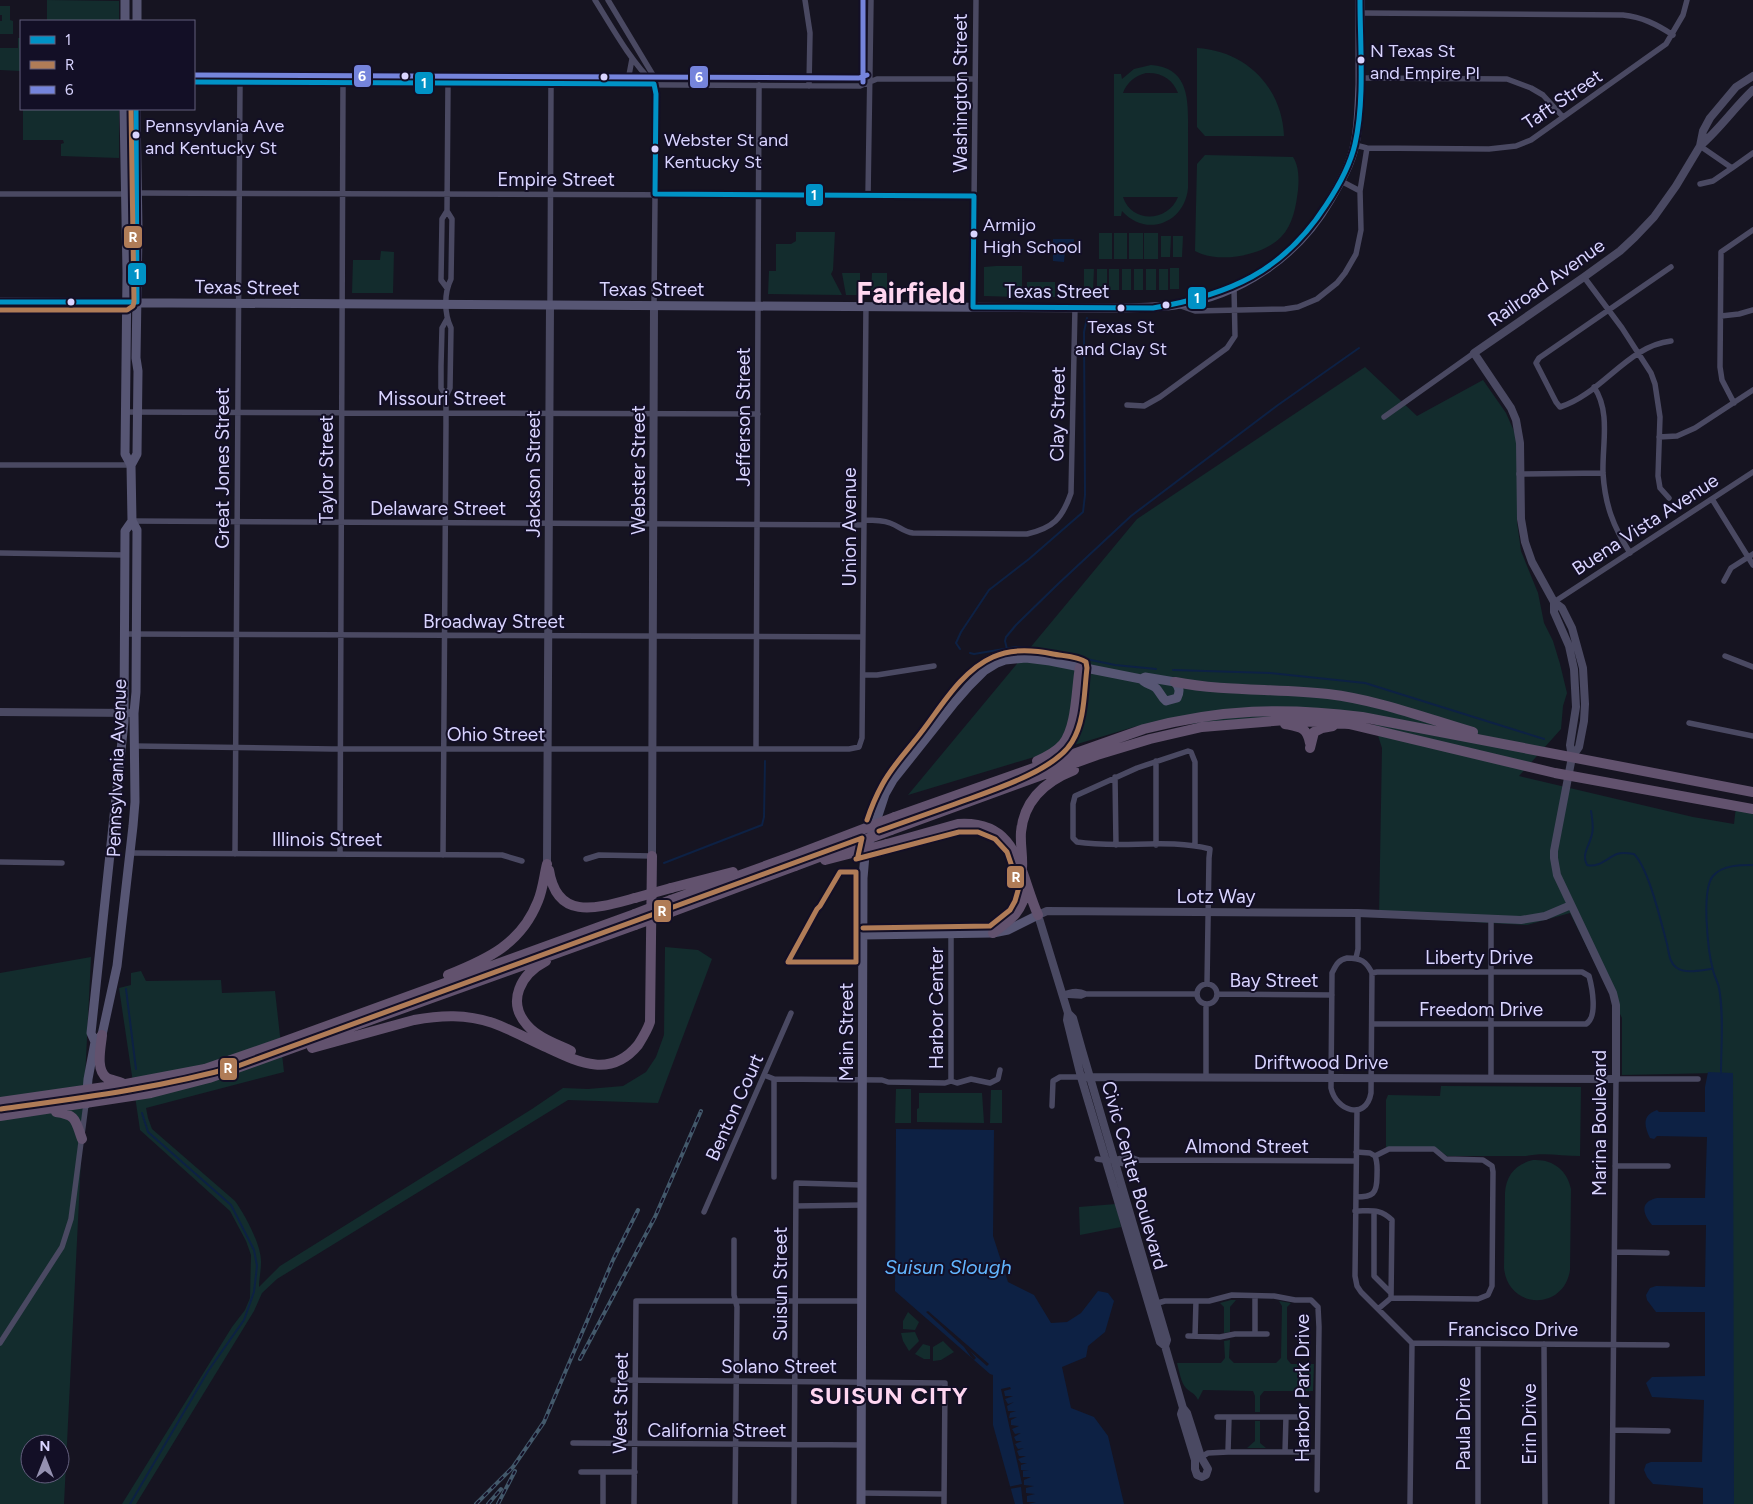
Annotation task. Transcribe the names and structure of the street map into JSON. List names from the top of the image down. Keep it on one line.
{"streets":{"main road":["Texas Street","Pennsylvania Avenue","Lotz Way","Main Street"],"street":["Washington Street","Taft Street","Empire Street","Railroad Avenue","Missouri Street","Clay Street","Jefferson Street","Great Jones Street","Taylor Street","Webster Street","Jackson Street","Delaware Street","Buena Vista Avenue","Union Avenue","Broadway Street","Ohio Street","Illinois Street","Liberty Drive","Bay Street","Harbor Center","Freedom Drive","Driftwood Drive","Benton Court","Marina Boulevard","Almond Street","Civic Center Boulevard","Suisun Street","Francisco Drive","Solano Street","Harbor Park Drive","West Street","Paula Drive","Erin Drive","California Street"]},"crossings":[["Washington Street","Empire Street"],["Washington Street","Texas Street"],["Taft Street","Texas Street"],["Empire Street","Jefferson Street"],["Empire Street","Great Jones Street"],["Empire Street","Taylor Street"],["Empire Street","Webster Street"],["Empire Street","Jackson Street"],["Empire Street","Pennsylvania Avenue"],["Railroad Avenue","Marina Boulevard"],["Texas Street","Clay Street"],["Texas Street","Jefferson Street"],["Texas Street","Great Jones Street"],["Texas Street","Taylor Street"],["Texas Street","Webster Street"],["Texas Street","Jackson Street"],["Texas Street","Union Avenue"],["Texas Street","Pennsylvania Avenue"],["Missouri Street","Jefferson Street"],["Missouri Street","Great Jones Street"],["Missouri Street","Taylor Street"],["Missouri Street","Webster Street"],["Missouri Street","Jackson Street"],["Missouri Street","Pennsylvania Avenue"],["Clay Street","Delaware Street"],["Jefferson Street","Delaware Street"],["Jefferson Street","Broadway Street"],["Jefferson Street","Ohio Street"],["Great Jones Street","Delaware Street"],["Great Jones Street","Broadway Street"],["Great Jones Street","Ohio Street"],["Great Jones Street","Illinois Street"],["Taylor Street","Delaware Street"],["Taylor Street","Broadway Street"],["Taylor Street","Ohio Street"],["Taylor Street","Illinois Street"],["Webster Street","Delaware Street"],["Webster Street","Broadway Street"],["Webster Street","Ohio Street"],["Jackson Street","Delaware Street"],["Jackson Street","Broadway Street"],["Jackson Street","Ohio Street"],["Delaware Street","Union Avenue"],["Delaware Street","Pennsylvania Avenue"],["Buena Vista Avenue","Marina Boulevard"],["Union Avenue","Broadway Street"],["Union Avenue","Ohio Street"],["Broadway Street","Pennsylvania Avenue"],["Ohio Street","Pennsylvania Avenue"],["Pennsylvania Avenue","Illinois Street"],["Lotz Way","Harbor Center"],["Lotz Way","Main Street"],["Lotz Way","Marina Boulevard"],["Lotz Way","Civic Center Boulevard"],["Liberty Drive","Freedom Drive"],["Main Street","Suisun Street"],["Main Street","Solano Street"],["Main Street","California Street"],["Driftwood Drive","Marina Boulevard"],["Driftwood Drive","Civic Center Boulevard"],["Marina Boulevard","Francisco Drive"],["Almond Street","Civic Center Boulevard"],["Civic Center Boulevard","Harbor Park Drive"],["Suisun Street","Solano Street"],["Suisun Street","California Street"],["Francisco Drive","Paula Drive"],["Francisco Drive","Erin Drive"],["Solano Street","West Street"],["West Street","California Street"]],"districts":["Fairfield","SUISUN CITY"],"water":["Suisun Slough"],"places":["N Texas St and Empire Pl","Pennsyvlania Ave and Kentucky St","Webster St and Kentucky St","Armijo High School","Texas St and Clay St"],"lines":["transit line 1","transit line 6","transit line R"],"legend":["1","R","6"],"north":"top"}
